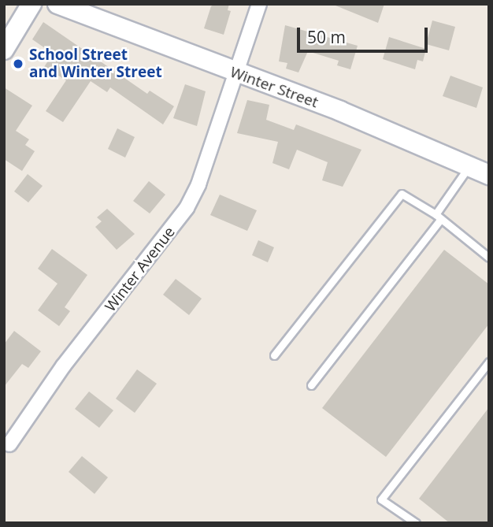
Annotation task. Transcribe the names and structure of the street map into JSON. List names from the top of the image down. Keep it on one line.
{"streets":{"street":["Winter Street","Winter Avenue"]},"crossings":[["Winter Street","Winter Avenue"]],"places":["School Street and Winter Street"],"scale_bar":"50 m"}
